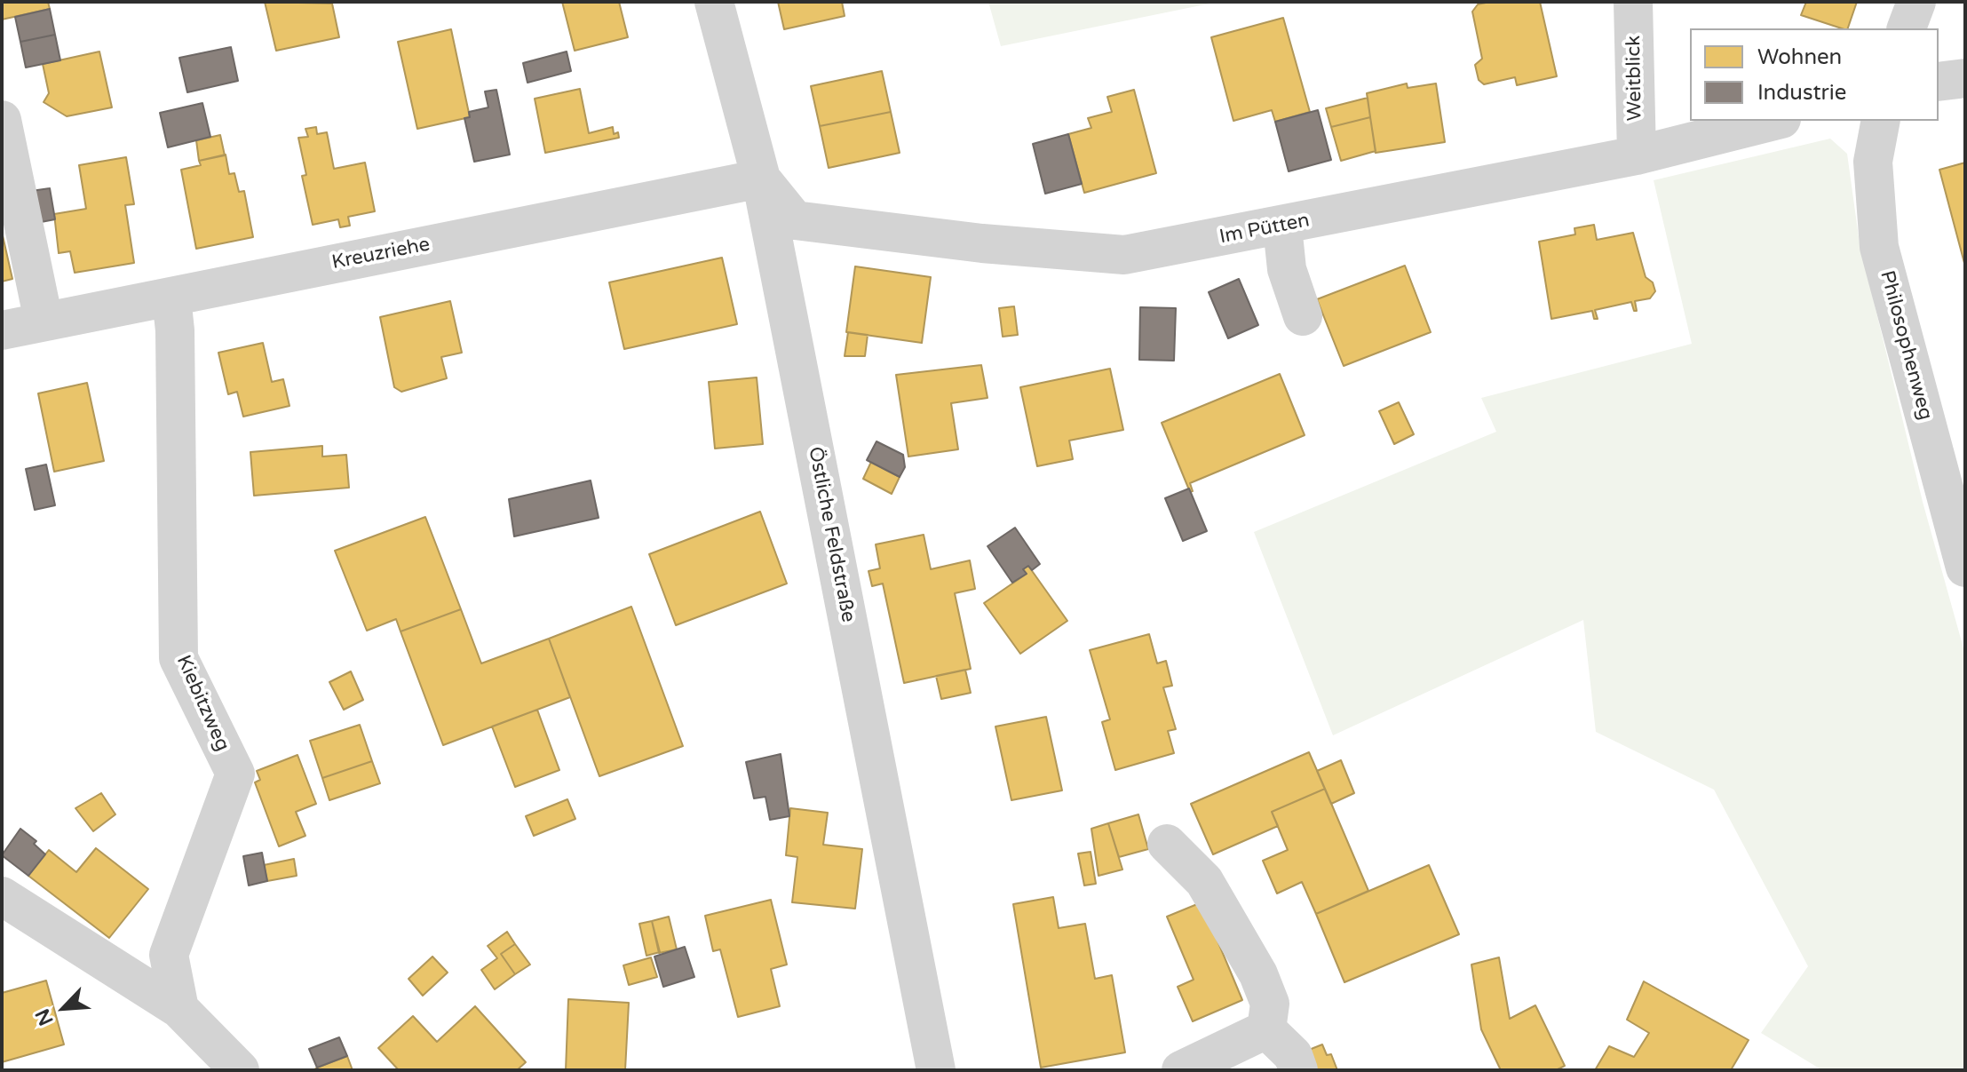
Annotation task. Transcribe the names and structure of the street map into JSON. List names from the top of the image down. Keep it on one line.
{"streets":{"street":["Weitblick","Im Pütten","Kreuzriehe","Philosophenweg","Östliche Feldstraße","Kiebitzweg"]},"crossings":[["Weitblick","Im Pütten"],["Im Pütten","Kreuzriehe"],["Im Pütten","Östliche Feldstraße"],["Kreuzriehe","Östliche Feldstraße"],["Kreuzriehe","Kiebitzweg"]],"legend":["Wohnen","Industrie"],"north":"bottom left"}
